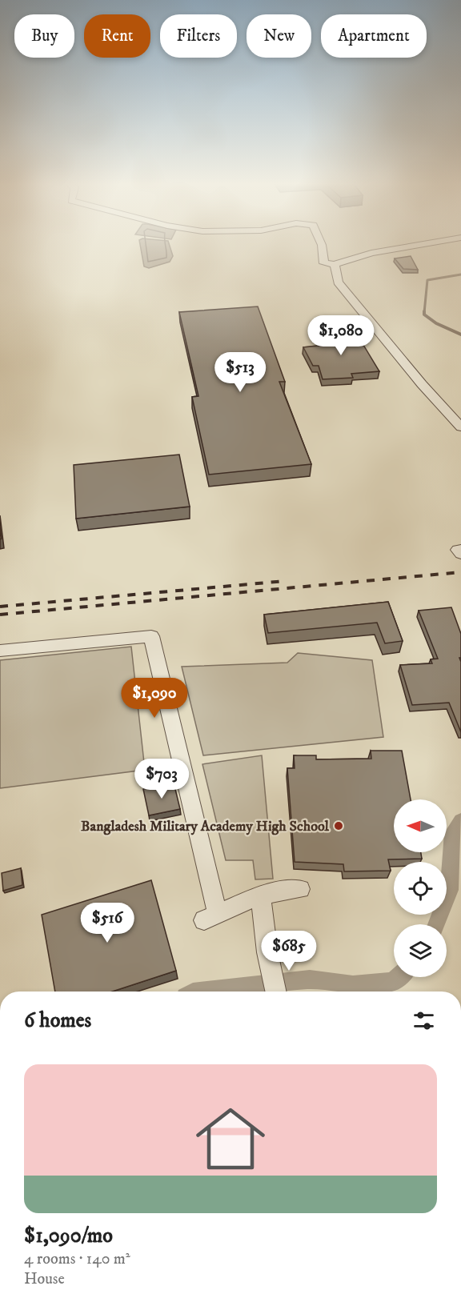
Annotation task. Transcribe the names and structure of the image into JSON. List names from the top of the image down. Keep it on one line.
{"places":["Bangladesh Military Academy High School"],"north":"left","page":{"chip":["Buy","Rent","Filters","New","Apartment"],"price":["$1,080","$513","$1,090","$703","$516","$685"],"heading":"6 homes","list":[{"name":"$1,090/mo","note":"4 rooms · 140 m² · House"}]}}
